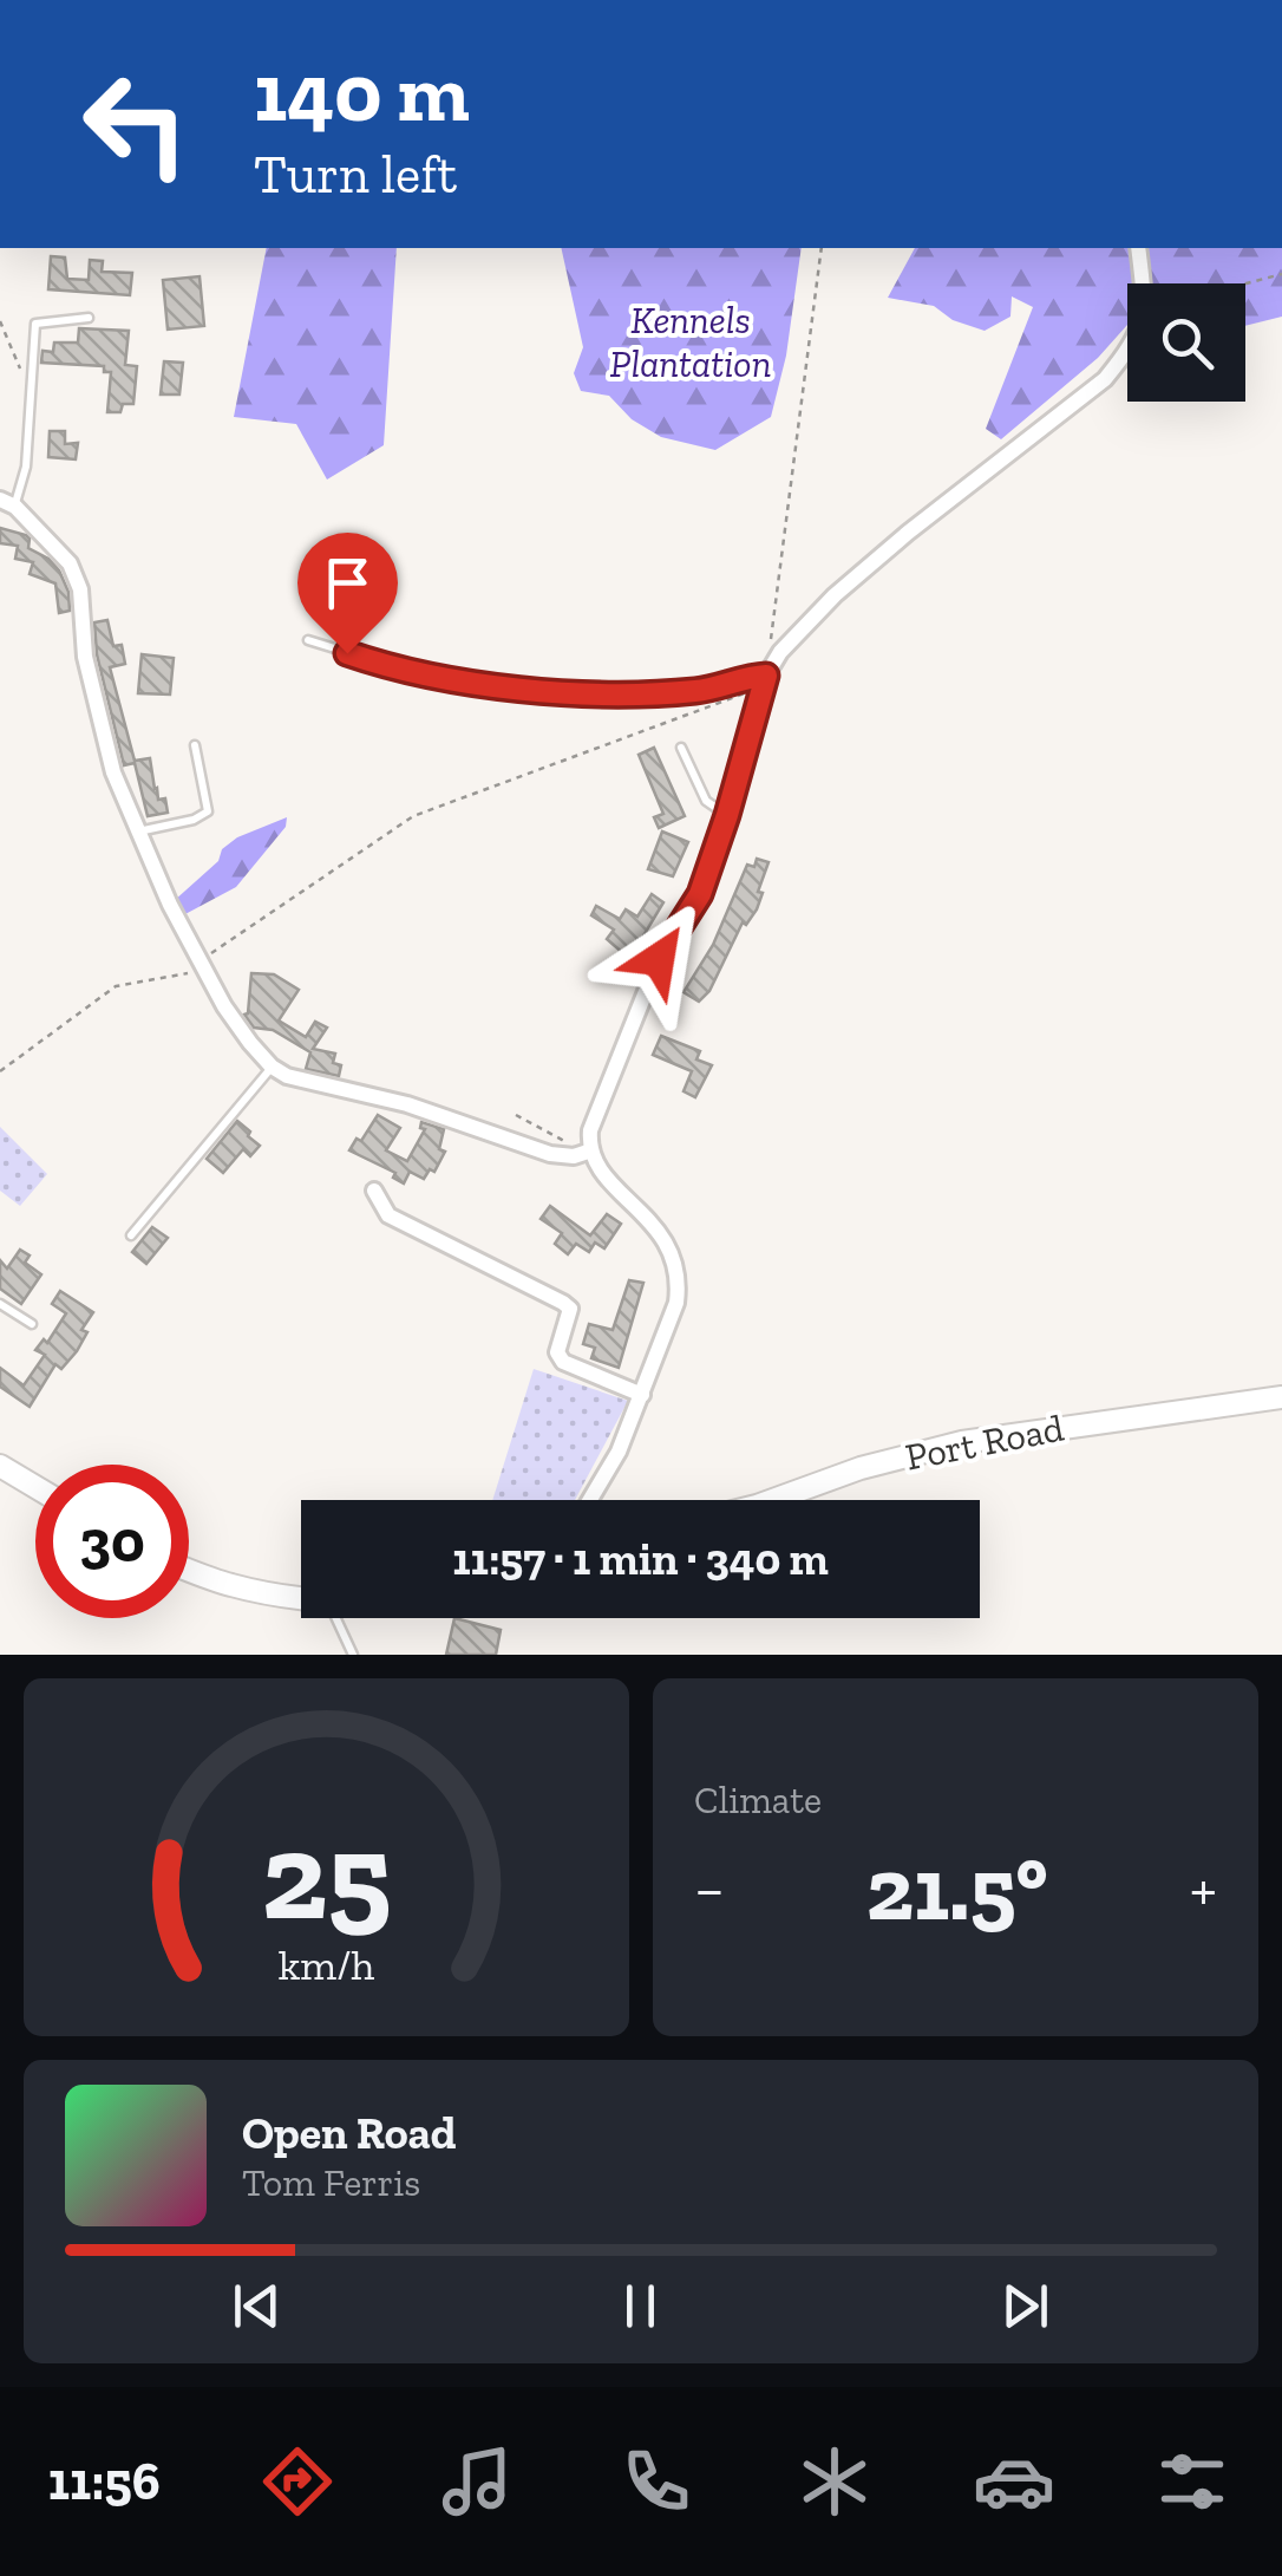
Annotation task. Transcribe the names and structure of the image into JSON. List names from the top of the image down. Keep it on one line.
{"streets":{"street":["Port Road"]},"parks":["Kennels Plantation"],"page":{"turn":["140 m","Turn left"],"limit":"30","trip":"11:57 · 1 min · 340 m","tile":"Climate","heat":["−","21.5°","+"],"song":["Open Road","Tom Ferris"],"tabs":"11:56","gauge":["25","km/h"]}}
